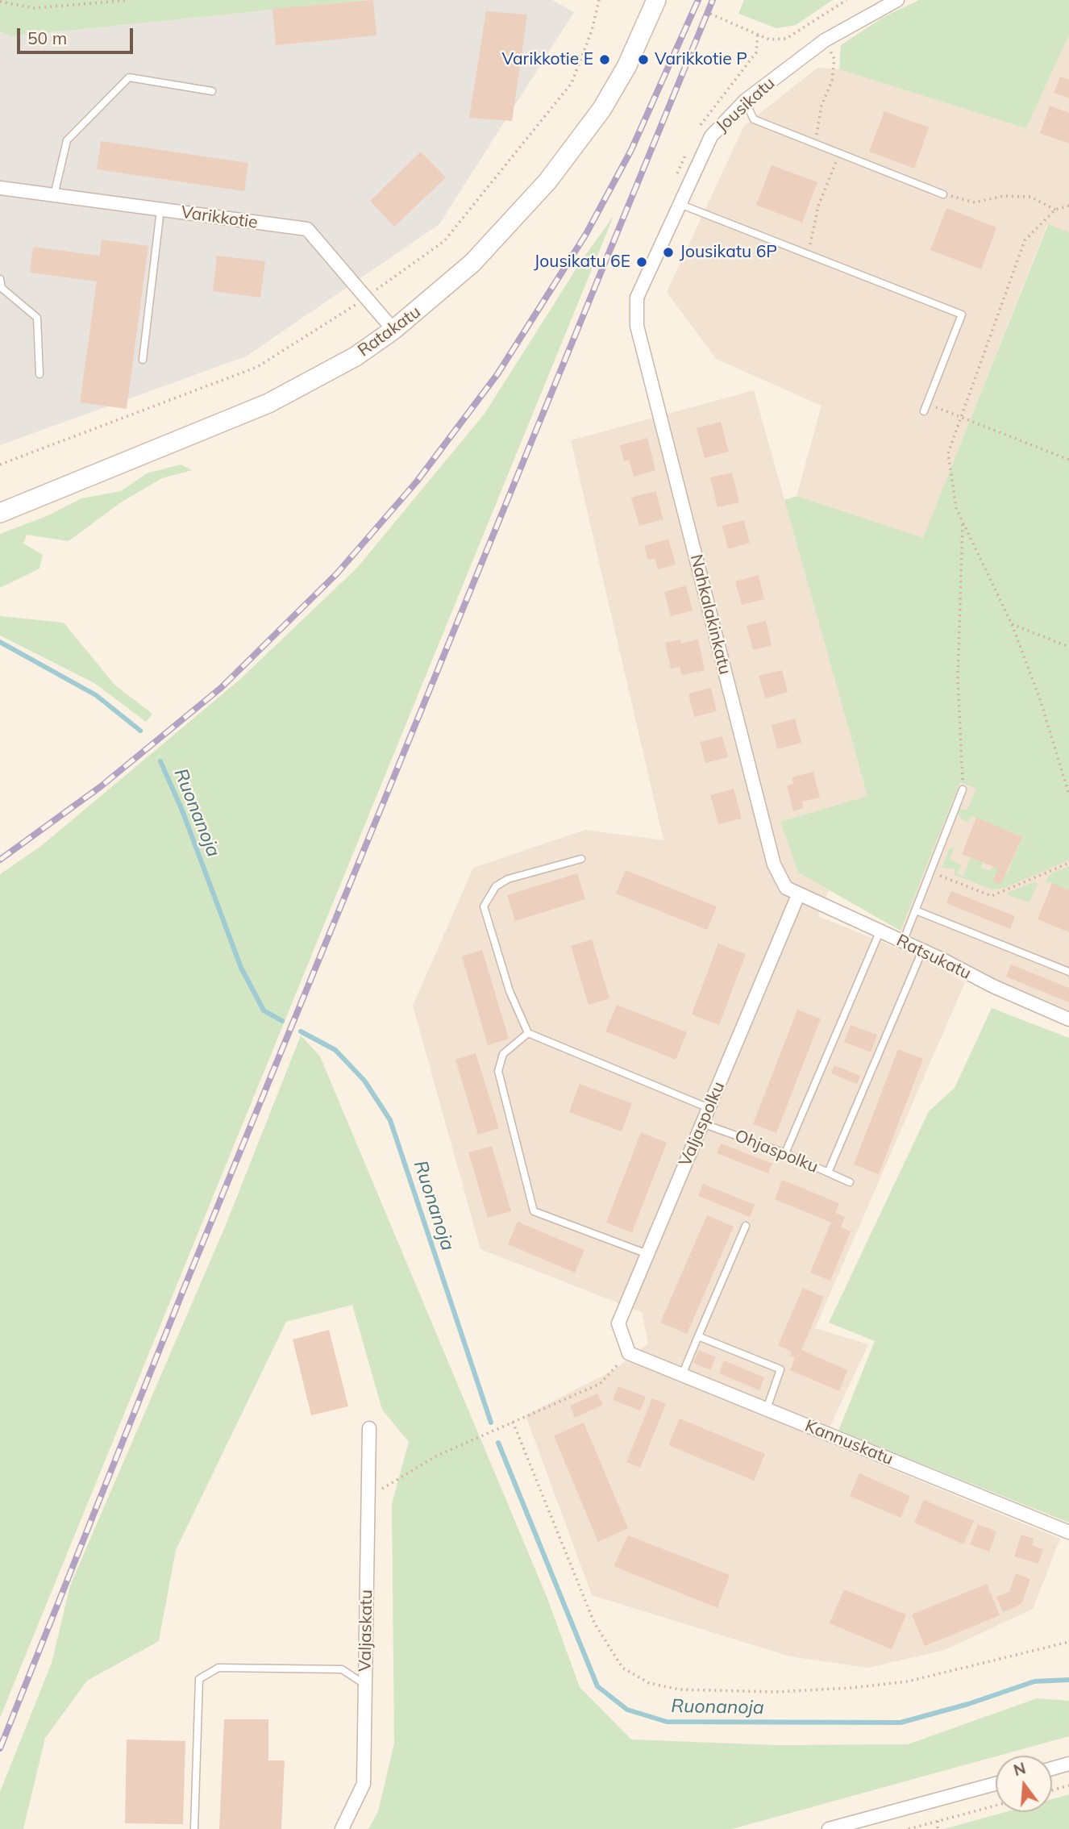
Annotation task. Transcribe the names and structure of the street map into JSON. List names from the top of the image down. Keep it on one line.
{"streets":{"main road":["Ratakatu"],"street":["Jousikatu","Varikkotie","Nahkalakinkatu","Ratsukatu","Valjaspolku","Kannuskatu","Valjaskatu"],"lane":["Ohjaspolku"]},"crossings":[["Jousikatu","Nahkalakinkatu"],["Varikkotie","Ratakatu"],["Nahkalakinkatu","Ratsukatu"],["Nahkalakinkatu","Valjaspolku"],["Ratsukatu","Valjaspolku"],["Valjaspolku","Ohjaspolku"],["Valjaspolku","Kannuskatu"]],"water":["Ruonanoja"],"places":["Varikkotie E","Varikkotie P","Jousikatu 6P","Jousikatu 6E"],"scale_bar":"50 m","north":"top"}
